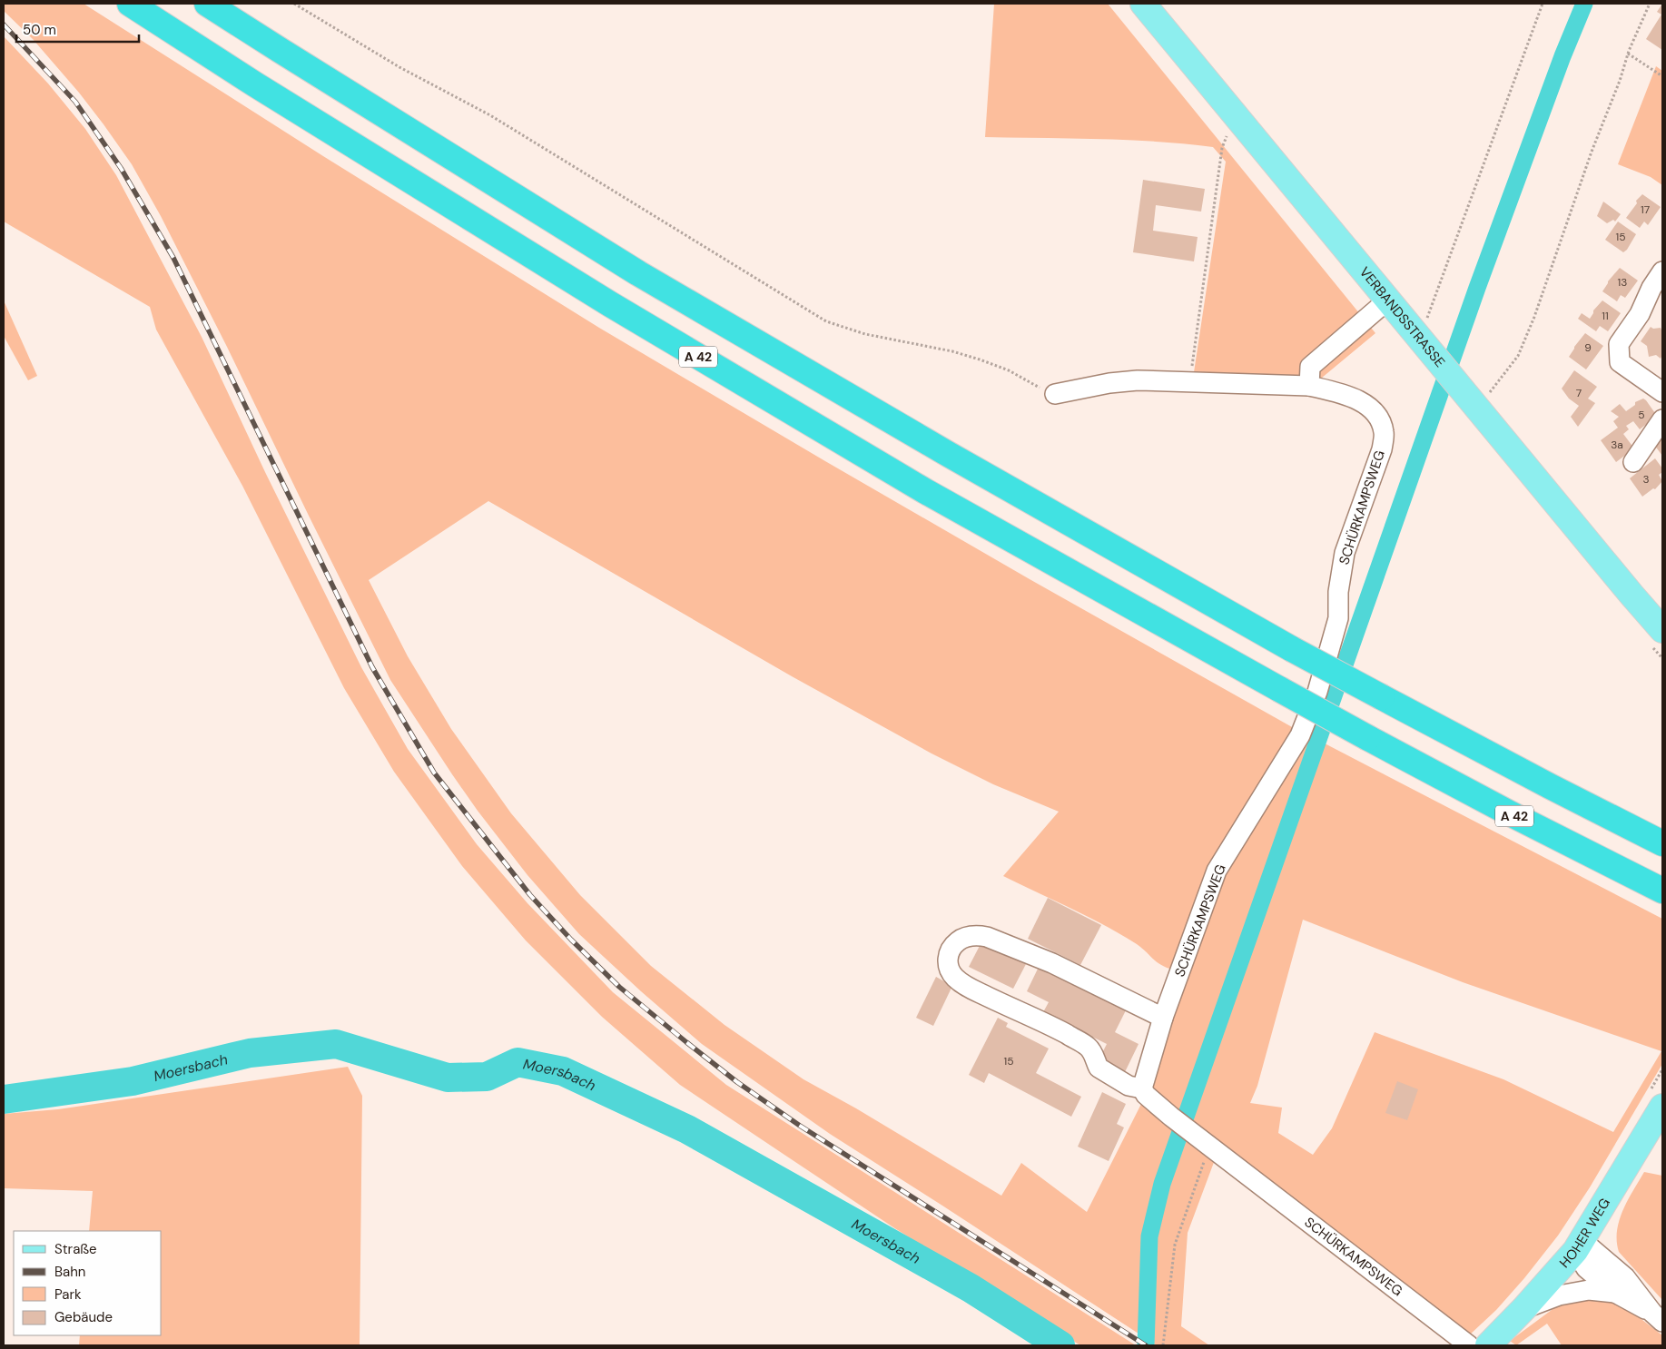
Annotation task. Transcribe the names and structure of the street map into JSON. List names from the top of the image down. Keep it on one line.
{"streets":{"highway":["A 42"],"main road":["VERBANDSSTRASSE","HOHER WEG"],"street":["SCHÜRKAMPSWEG"]},"water":["Moersbach"],"house_numbers":["17","15","13","11","9","7","5","3a","3","15"],"legend":["Straße","Bahn","Park","Gebäude"],"scale_bar":"50 m"}
